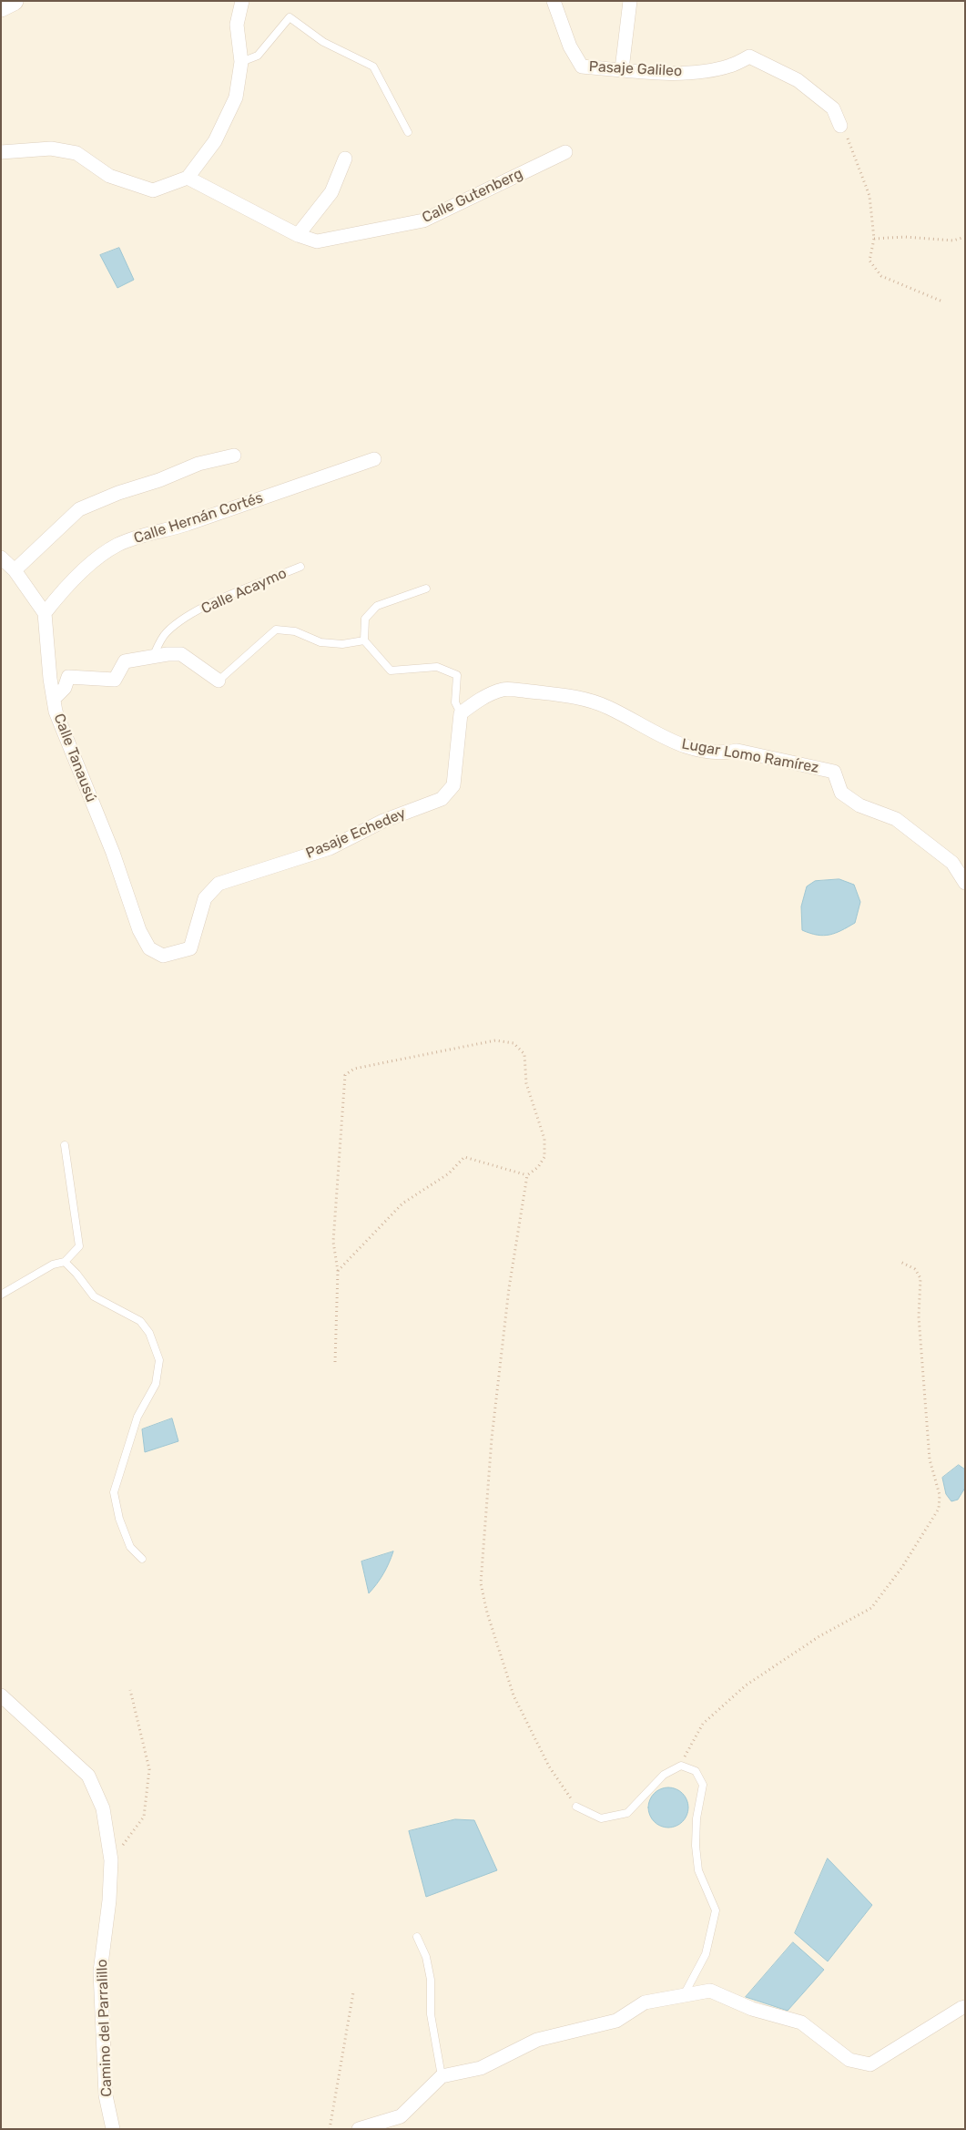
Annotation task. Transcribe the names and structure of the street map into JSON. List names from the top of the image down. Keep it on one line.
{"streets":{"street":["Pasaje Galileo","Calle Gutenberg","Calle Hernán Cortés","Lugar Lomo Ramírez","Calle Tanausú","Pasaje Echedey","Camino del Parralillo"],"lane":["Calle Acaymo"]},"crossings":[["Calle Hernán Cortés","Calle Tanausú"],["Lugar Lomo Ramírez","Pasaje Echedey"],["Calle Tanausú","Pasaje Echedey"]]}
